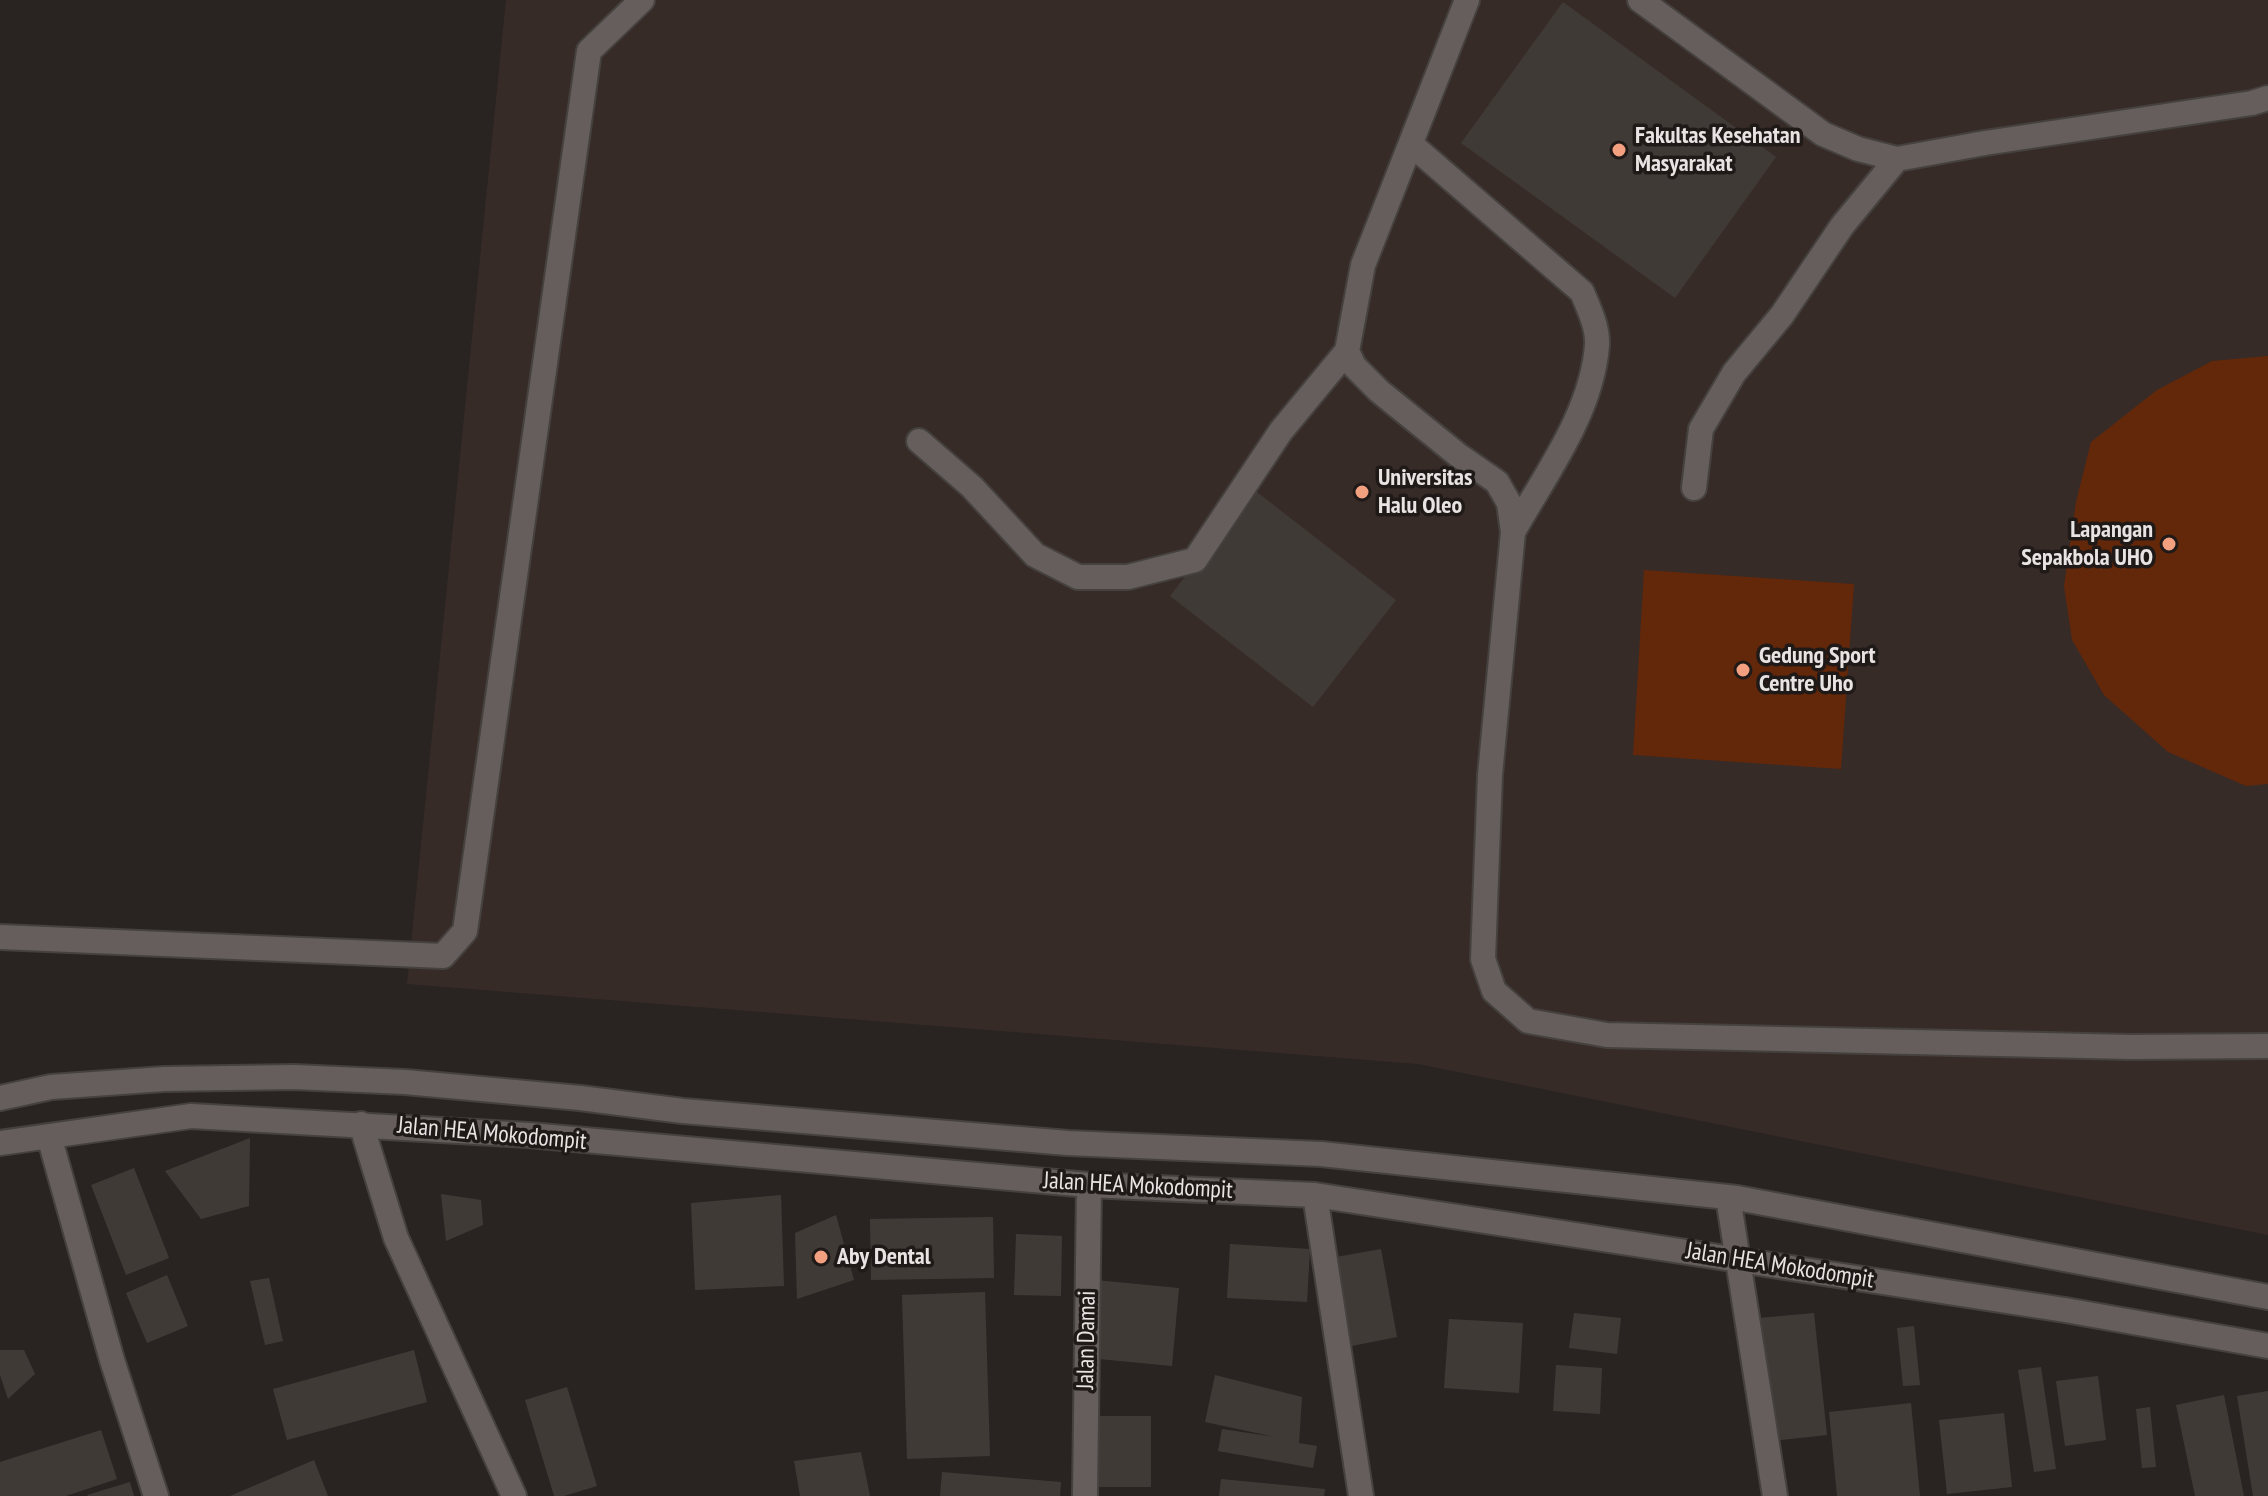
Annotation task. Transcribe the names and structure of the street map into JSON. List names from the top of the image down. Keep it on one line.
{"streets":{"street":["Jalan HEA Mokodompit","Jalan Damai"]},"crossings":[["Jalan HEA Mokodompit","Jalan Damai"]],"places":["Fakultas Kesehatan Masyarakat","Universitas Halu Oleo","Lapangan Sepakbola UHO","Gedung Sport Centre Uho","Aby Dental"]}
